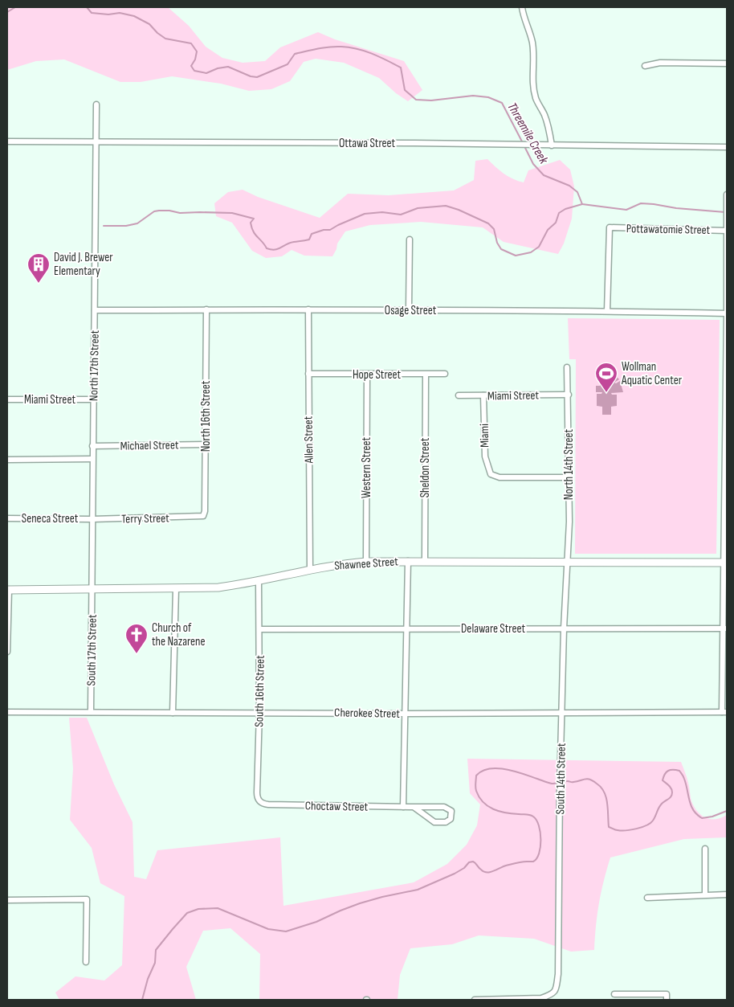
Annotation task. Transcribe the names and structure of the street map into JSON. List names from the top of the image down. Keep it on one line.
{"streets":{"street":["Ottawa Street","Pottawatomie Street","Osage Street","North 17th Street","Hope Street","Miami Street","North 16th Street","Miami","Allen Street","Michael Street","North 14th Street","Western Street","Sheldon Street","Seneca Street","Terry Street","Shawnee Street","Delaware Street","South 17th Street","South 16th Street","Cherokee Street","South 14th Street","Choctaw Street"]},"crossings":[["Ottawa Street","North 17th Street"],["Pottawatomie Street","Osage Street"],["Osage Street","North 17th Street"],["Osage Street","North 16th Street"],["Osage Street","Allen Street"],["North 17th Street","Miami Street"],["North 17th Street","Michael Street"],["North 17th Street","Seneca Street"],["North 17th Street","Terry Street"],["North 17th Street","Shawnee Street"],["North 17th Street","South 17th Street"],["Hope Street","Allen Street"],["Hope Street","Western Street"],["Hope Street","Sheldon Street"],["Miami Street","Miami"],["Miami Street","North 14th Street"],["North 16th Street","Michael Street"],["North 16th Street","Terry Street"],["Miami","North 14th Street"],["Allen Street","Shawnee Street"],["North 14th Street","Shawnee Street"],["North 14th Street","South 14th Street"],["Western Street","Shawnee Street"],["Sheldon Street","Shawnee Street"],["Seneca Street","Terry Street"],["Shawnee Street","South 17th Street"],["Shawnee Street","South 16th Street"],["Shawnee Street","South 14th Street"],["Delaware Street","South 16th Street"],["Delaware Street","South 14th Street"],["South 17th Street","Cherokee Street"],["South 16th Street","Cherokee Street"],["South 16th Street","Choctaw Street"],["Cherokee Street","South 14th Street"]],"water":["Threemile Creek"],"places":{"building":["David J. Brewer Elementary"],"sports":["Wollman Aquatic Center"],"church":["Church of the Nazarene"]}}
